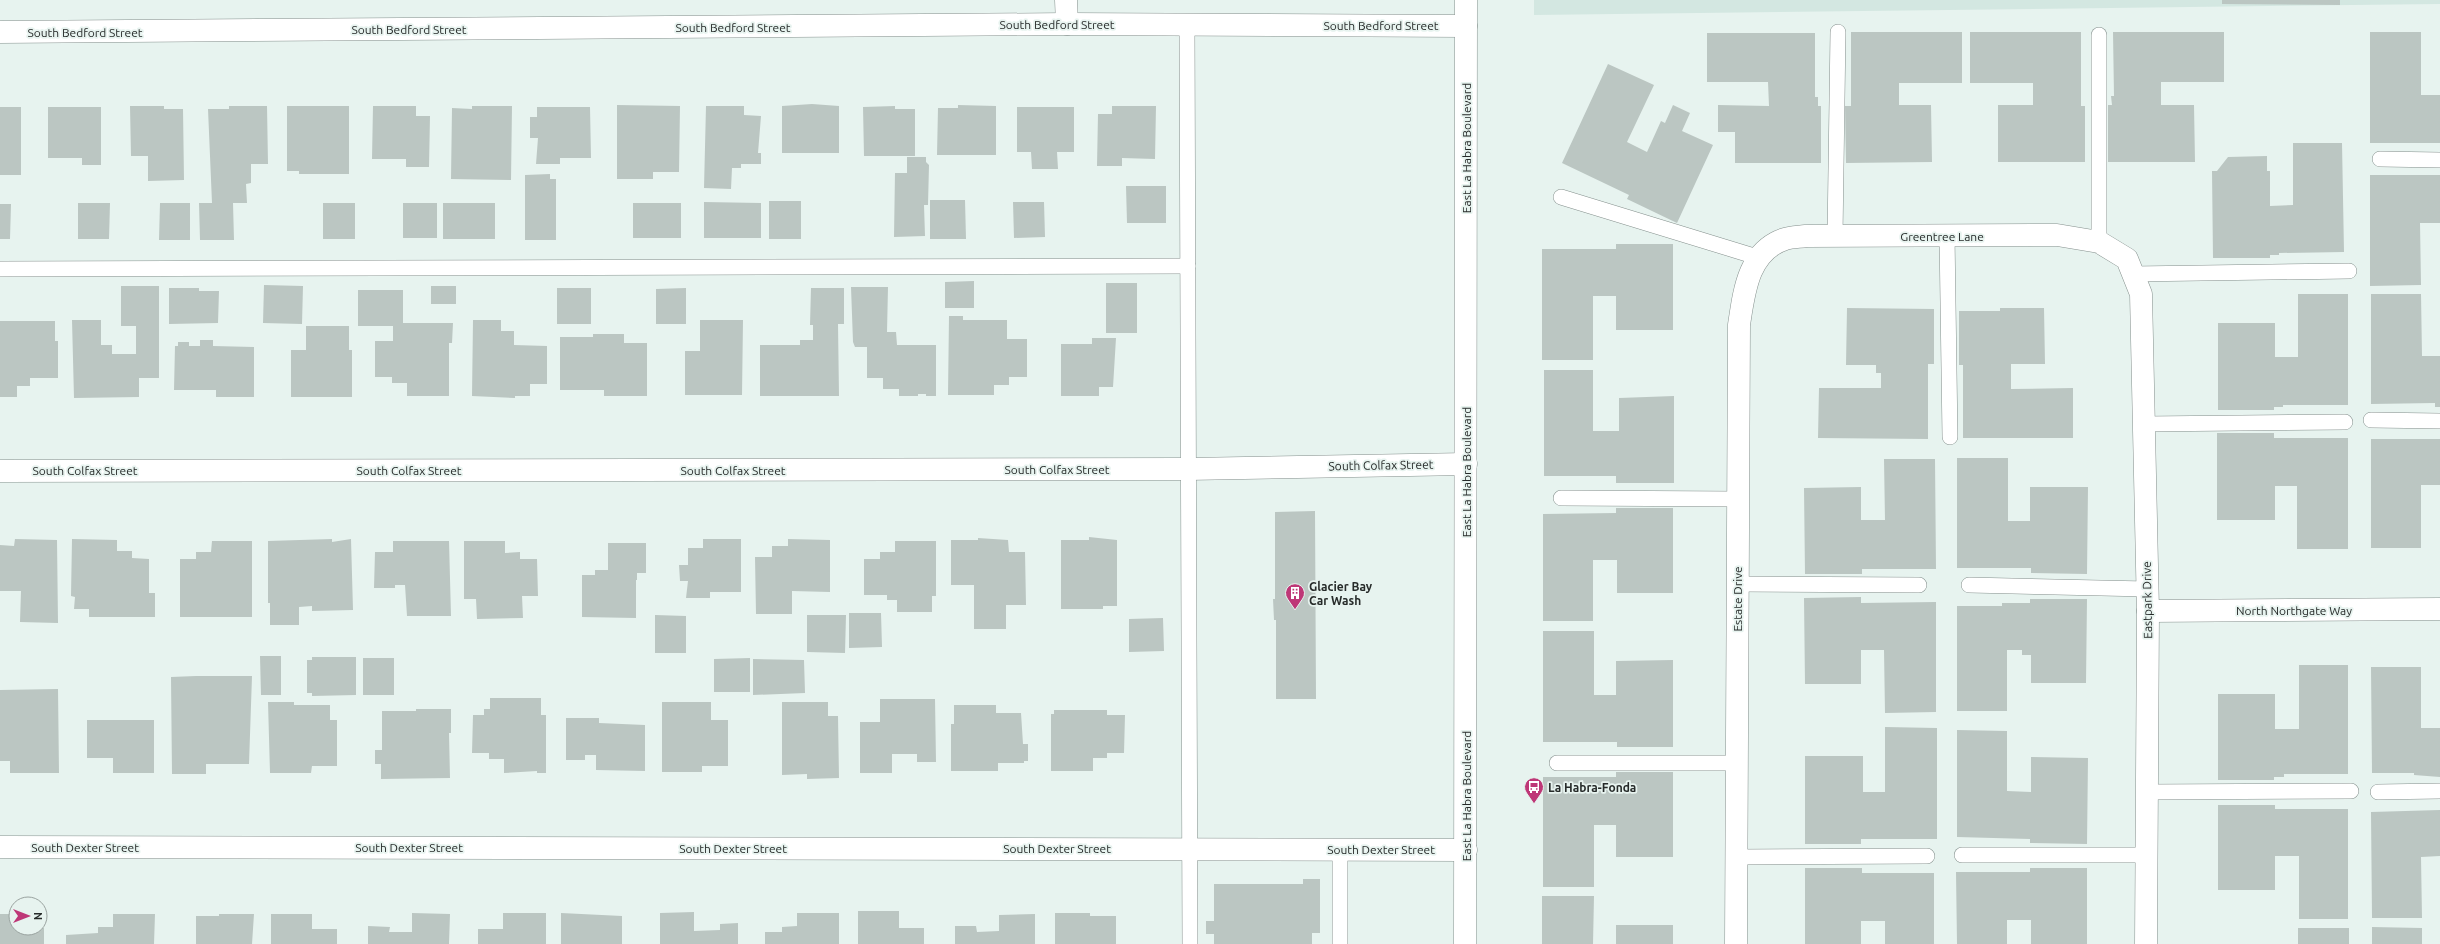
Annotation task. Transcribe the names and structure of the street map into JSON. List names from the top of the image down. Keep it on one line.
{"streets":{"street":["South Bedford Street","East La Habra Boulevard","Greentree Lane","South Colfax Street","Estate Drive","Eastpark Drive","North Northgate Way","South Dexter Street"]},"crossings":[["South Bedford Street","East La Habra Boulevard"],["East La Habra Boulevard","South Colfax Street"],["East La Habra Boulevard","South Dexter Street"],["Greentree Lane","Estate Drive"],["Greentree Lane","Eastpark Drive"],["Eastpark Drive","North Northgate Way"]],"places":{"building":["Glacier Bay Car Wash"],"bus stop":["La Habra-Fonda"]},"north":"right"}
